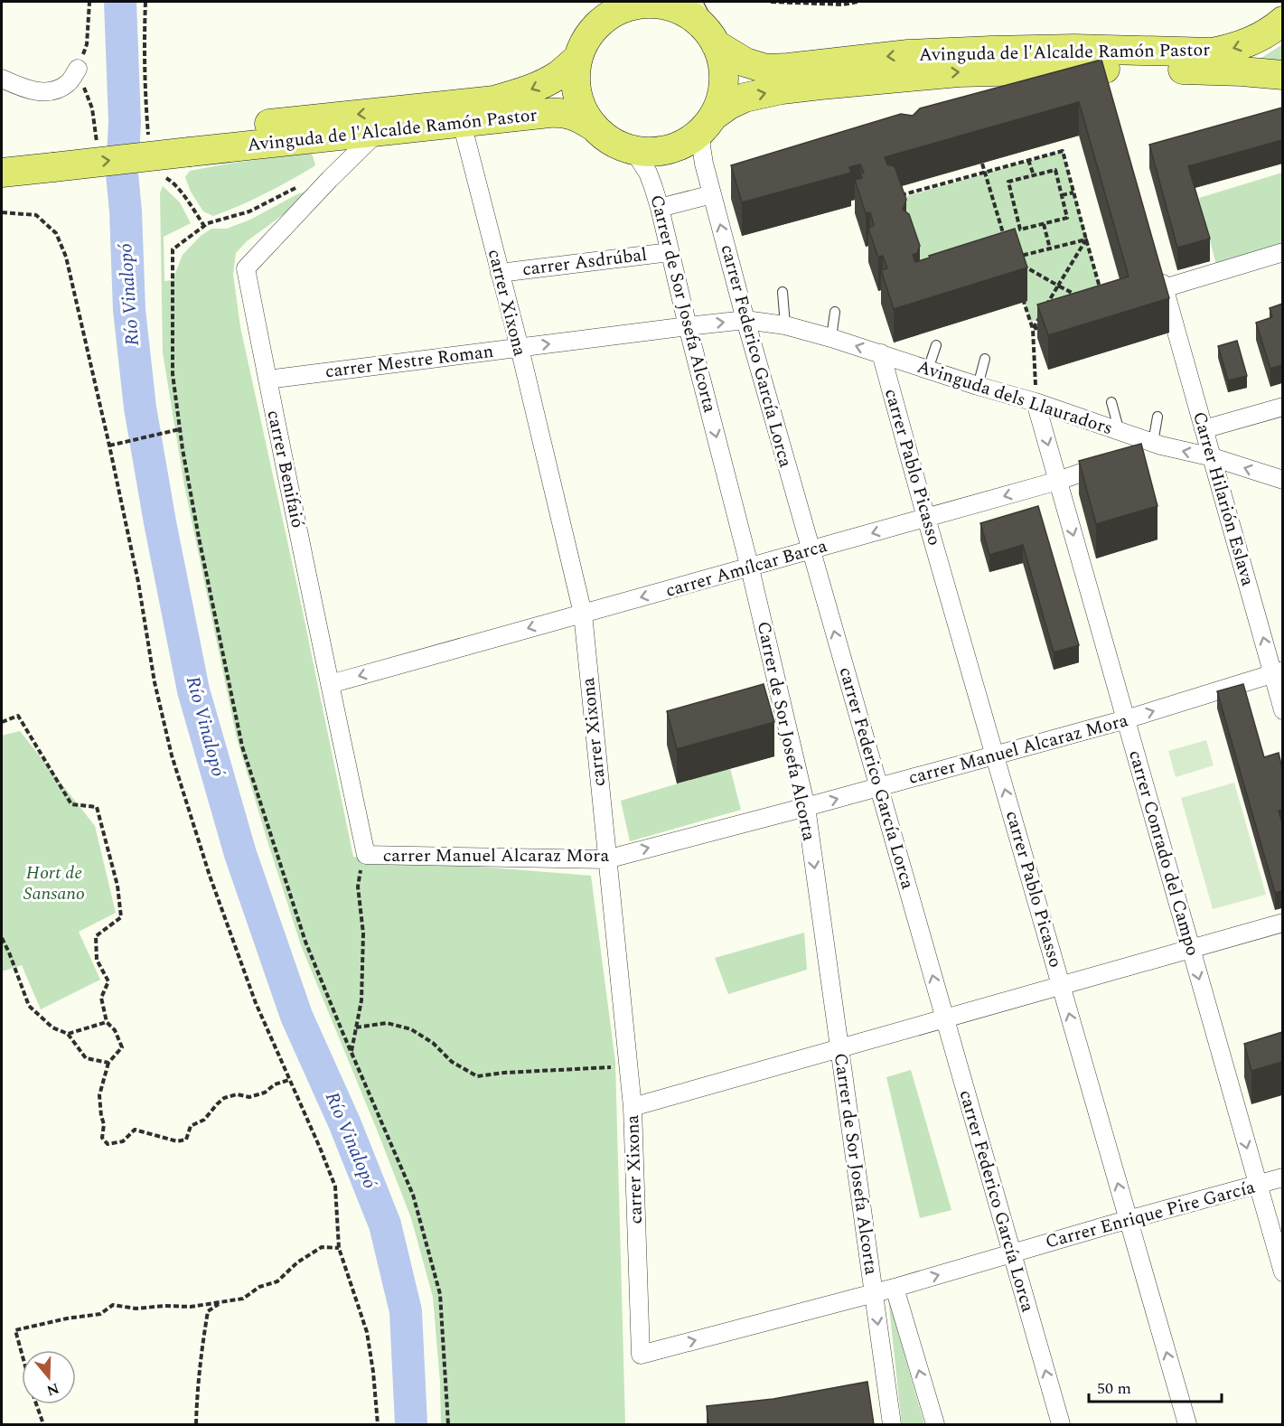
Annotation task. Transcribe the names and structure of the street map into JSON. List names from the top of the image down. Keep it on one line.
{"streets":{"main road":["Avinguda de l'Alcalde Ramón Pastor"],"street":["carrer Asdrúbal","carrer Xixona","Carrer de Sor Josefa Alcorta","carrer Federico García Lorca","carrer Mestre Roman","Avinguda dels Llauradors","carrer Pablo Picasso","carrer Benifaió","Carrer Hilarión Eslava","carrer Amílcar Barca","carrer Manuel Alcaraz Mora","carrer Conrado del Campo","Carrer Enrique Pire García"]},"crossings":[["Avinguda de l'Alcalde Ramón Pastor","carrer Xixona"],["Avinguda de l'Alcalde Ramón Pastor","Carrer de Sor Josefa Alcorta"],["Avinguda de l'Alcalde Ramón Pastor","carrer Federico García Lorca"],["Avinguda de l'Alcalde Ramón Pastor","carrer Benifaió"],["carrer Asdrúbal","carrer Xixona"],["carrer Asdrúbal","Carrer de Sor Josefa Alcorta"],["carrer Xixona","carrer Mestre Roman"],["carrer Xixona","carrer Amílcar Barca"],["carrer Xixona","carrer Manuel Alcaraz Mora"],["carrer Xixona","Carrer Enrique Pire García"],["Carrer de Sor Josefa Alcorta","carrer Federico García Lorca"],["Carrer de Sor Josefa Alcorta","carrer Mestre Roman"],["Carrer de Sor Josefa Alcorta","carrer Amílcar Barca"],["Carrer de Sor Josefa Alcorta","carrer Manuel Alcaraz Mora"],["Carrer de Sor Josefa Alcorta","Carrer Enrique Pire García"],["carrer Federico García Lorca","carrer Mestre Roman"],["carrer Federico García Lorca","Avinguda dels Llauradors"],["carrer Federico García Lorca","carrer Amílcar Barca"],["carrer Federico García Lorca","carrer Manuel Alcaraz Mora"],["carrer Federico García Lorca","Carrer Enrique Pire García"],["carrer Mestre Roman","Avinguda dels Llauradors"],["carrer Mestre Roman","carrer Benifaió"],["Avinguda dels Llauradors","carrer Pablo Picasso"],["Avinguda dels Llauradors","Carrer Hilarión Eslava"],["Avinguda dels Llauradors","carrer Conrado del Campo"],["carrer Pablo Picasso","carrer Amílcar Barca"],["carrer Pablo Picasso","carrer Manuel Alcaraz Mora"],["carrer Pablo Picasso","Carrer Enrique Pire García"],["carrer Benifaió","carrer Amílcar Barca"],["carrer Benifaió","carrer Manuel Alcaraz Mora"],["Carrer Hilarión Eslava","carrer Manuel Alcaraz Mora"],["carrer Amílcar Barca","carrer Conrado del Campo"],["carrer Manuel Alcaraz Mora","carrer Conrado del Campo"],["carrer Conrado del Campo","Carrer Enrique Pire García"]],"one_way":["Carrer de Sor Josefa Alcorta","carrer Federico García Lorca","carrer Mestre Roman","carrer Pablo Picasso","Carrer Hilarión Eslava","carrer Amílcar Barca","carrer Manuel Alcaraz Mora","carrer Conrado del Campo","Carrer Enrique Pire García"],"water":["Río Vinalopó"],"parks":["Hort de Sansano"],"scale_bar":"50 m","north":"bottom"}
